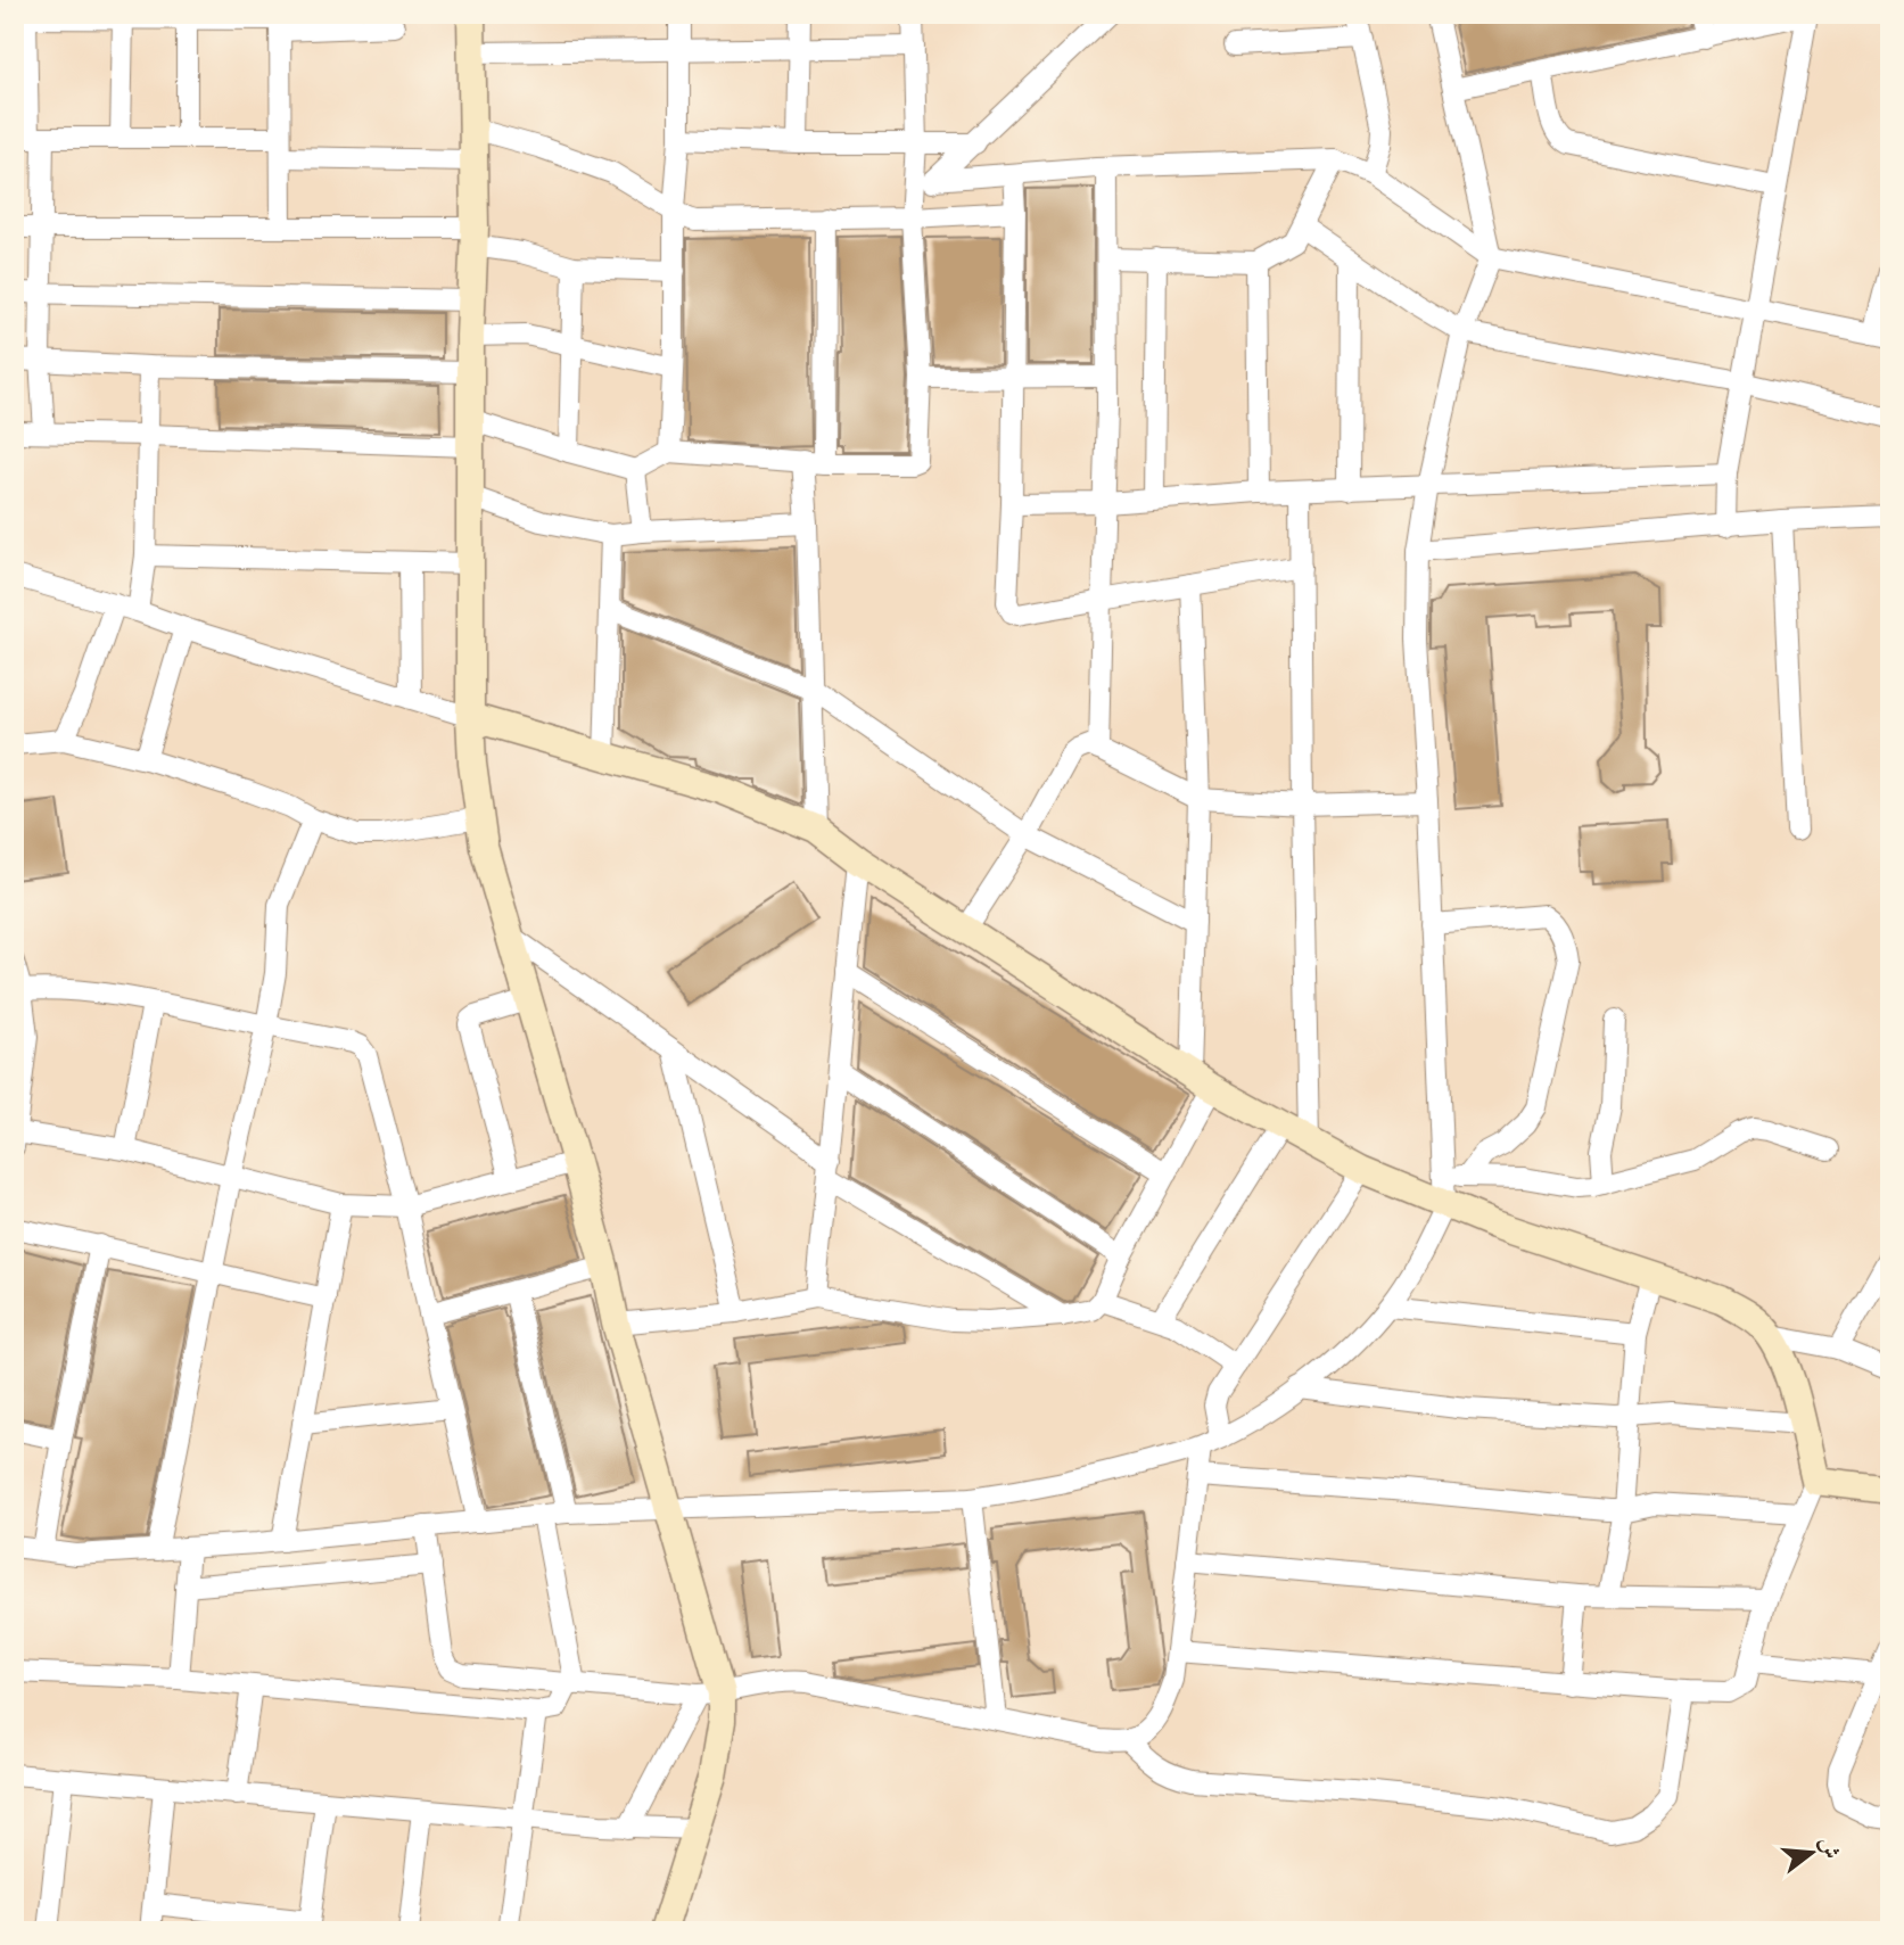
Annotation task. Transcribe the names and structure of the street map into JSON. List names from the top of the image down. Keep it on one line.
{"north":"right"}
